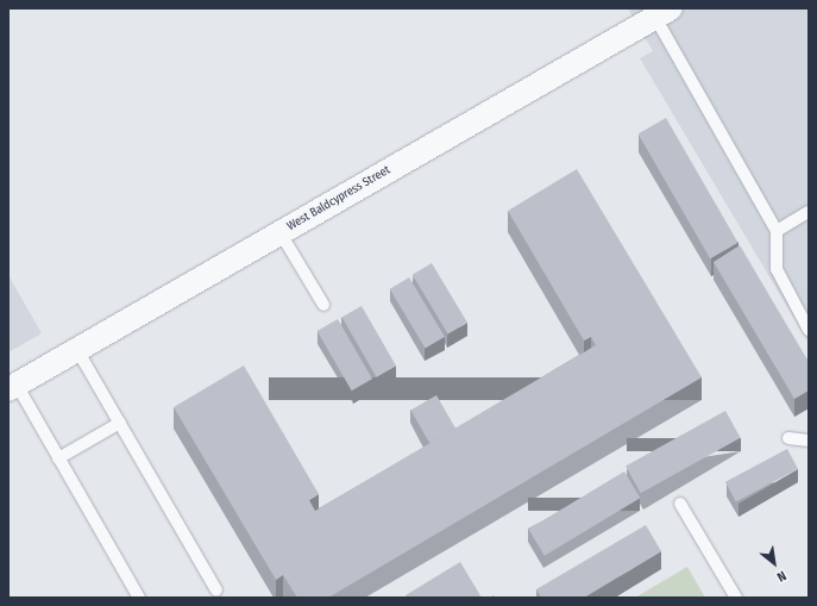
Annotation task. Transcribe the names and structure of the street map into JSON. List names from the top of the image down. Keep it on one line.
{"streets":{"street":["West Baldcypress Street"]},"north":"bottom right"}
